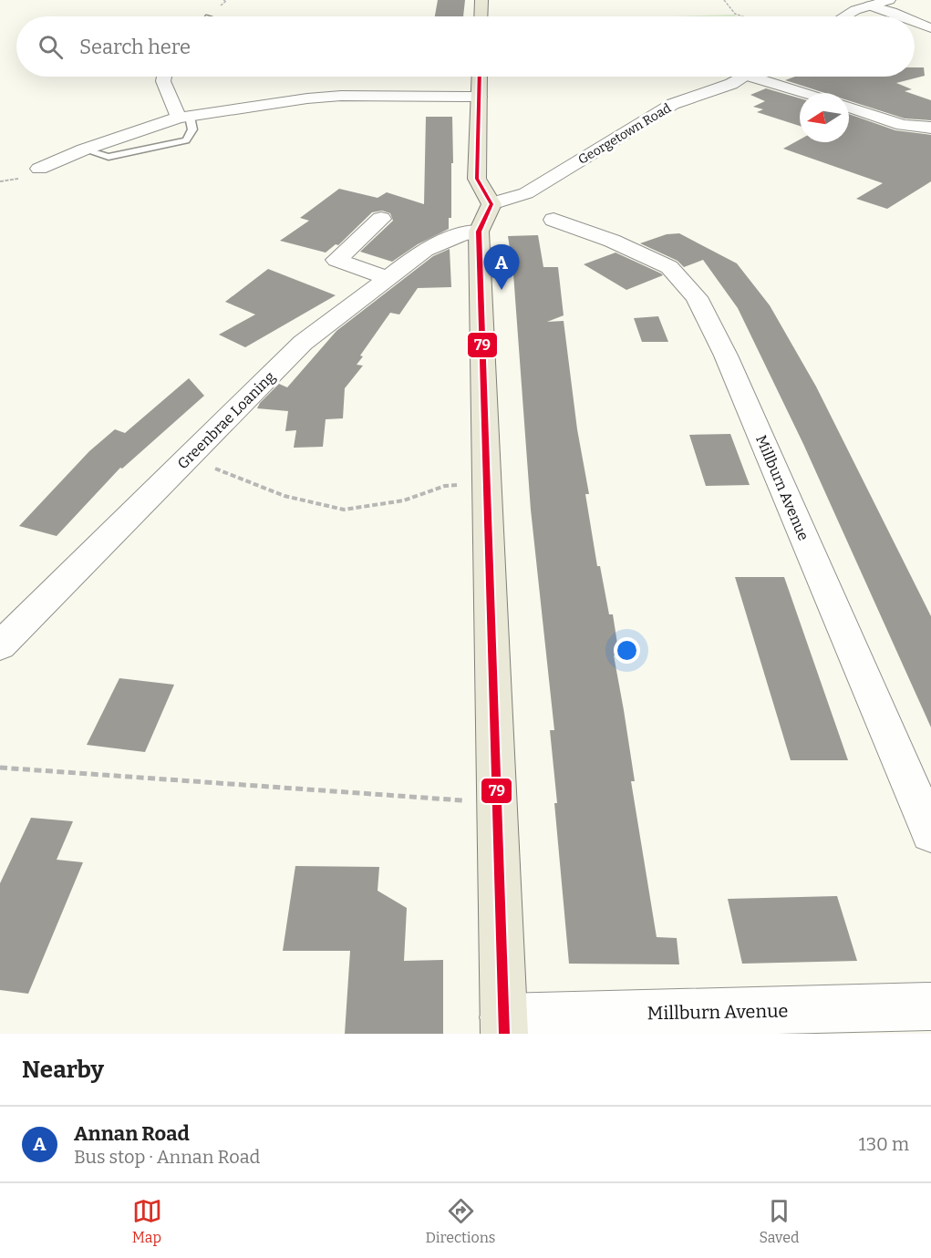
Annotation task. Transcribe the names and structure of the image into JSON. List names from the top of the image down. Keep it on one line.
{"streets":{"street":["Georgetown Road","Greenbrae Loaning","Millburn Avenue"]},"crossings":[["Georgetown Road","Greenbrae Loaning"]],"lines":["transit line 79"],"north":"left","page":{"search":"Search here","pins":"A","heading":"Nearby","list":[{"mark":"A","name":"Annan Road","note":"Bus stop · Annan Road","value":"130 m"}],"nav":["Map","Directions","Saved"]}}
